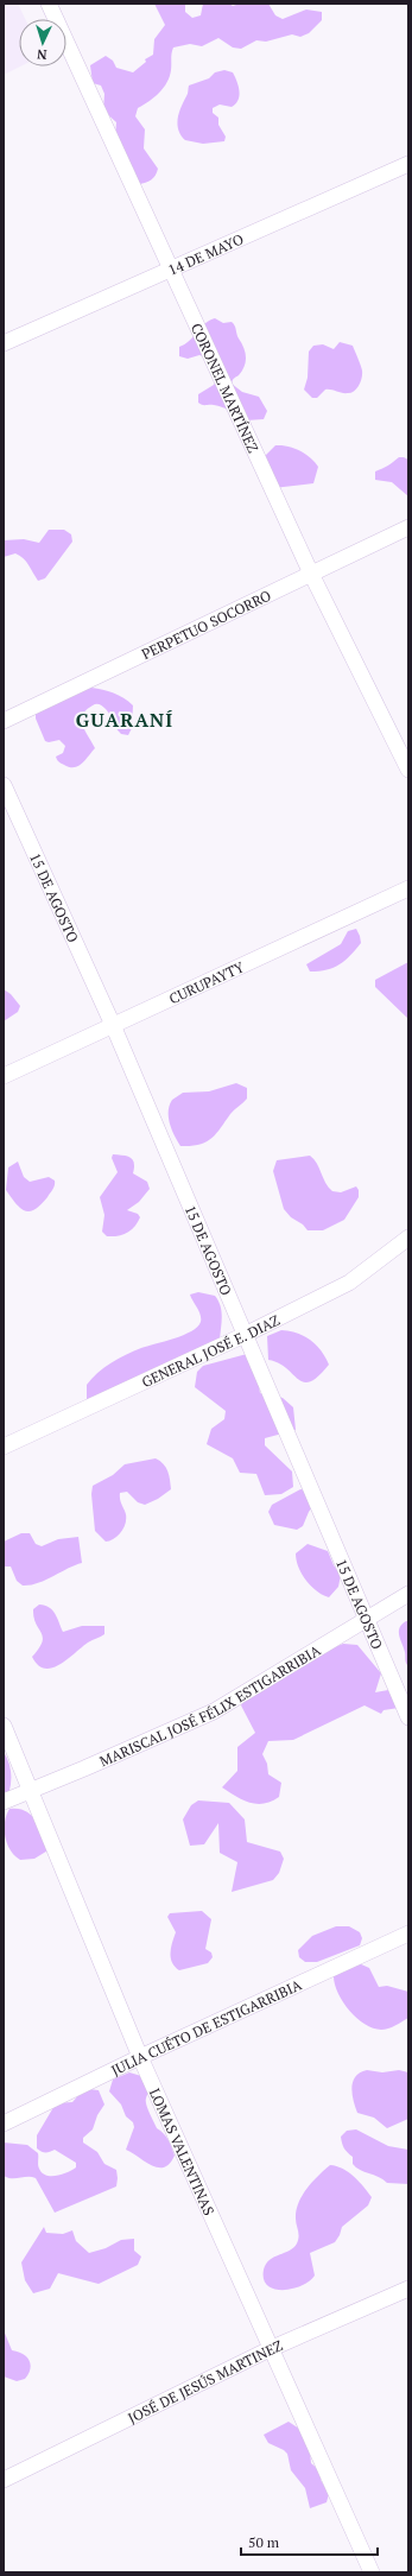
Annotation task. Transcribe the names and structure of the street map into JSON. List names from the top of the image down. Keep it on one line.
{"streets":{"street":["14 DE MAYO","CORONEL MARTÍNEZ","PERPETUO SOCORRO","15 DE AGOSTO","CURUPAYTY","GENERAL JOSÉ E. DIAZ","MARISCAL JOSÉ FÉLIX ESTIGARRIBIA","JULIA CUÉTO DE ESTIGARRIBIA","LOMAS VALENTINAS","JOSÉ DE JESÚS MARTINEZ"]},"crossings":[["14 DE MAYO","CORONEL MARTÍNEZ"],["CORONEL MARTÍNEZ","PERPETUO SOCORRO"],["15 DE AGOSTO","CURUPAYTY"],["15 DE AGOSTO","GENERAL JOSÉ E. DIAZ"],["15 DE AGOSTO","MARISCAL JOSÉ FÉLIX ESTIGARRIBIA"],["MARISCAL JOSÉ FÉLIX ESTIGARRIBIA","LOMAS VALENTINAS"],["JULIA CUÉTO DE ESTIGARRIBIA","LOMAS VALENTINAS"],["LOMAS VALENTINAS","JOSÉ DE JESÚS MARTINEZ"]],"districts":["GUARANÍ"],"scale_bar":"50 m","north":"bottom"}
